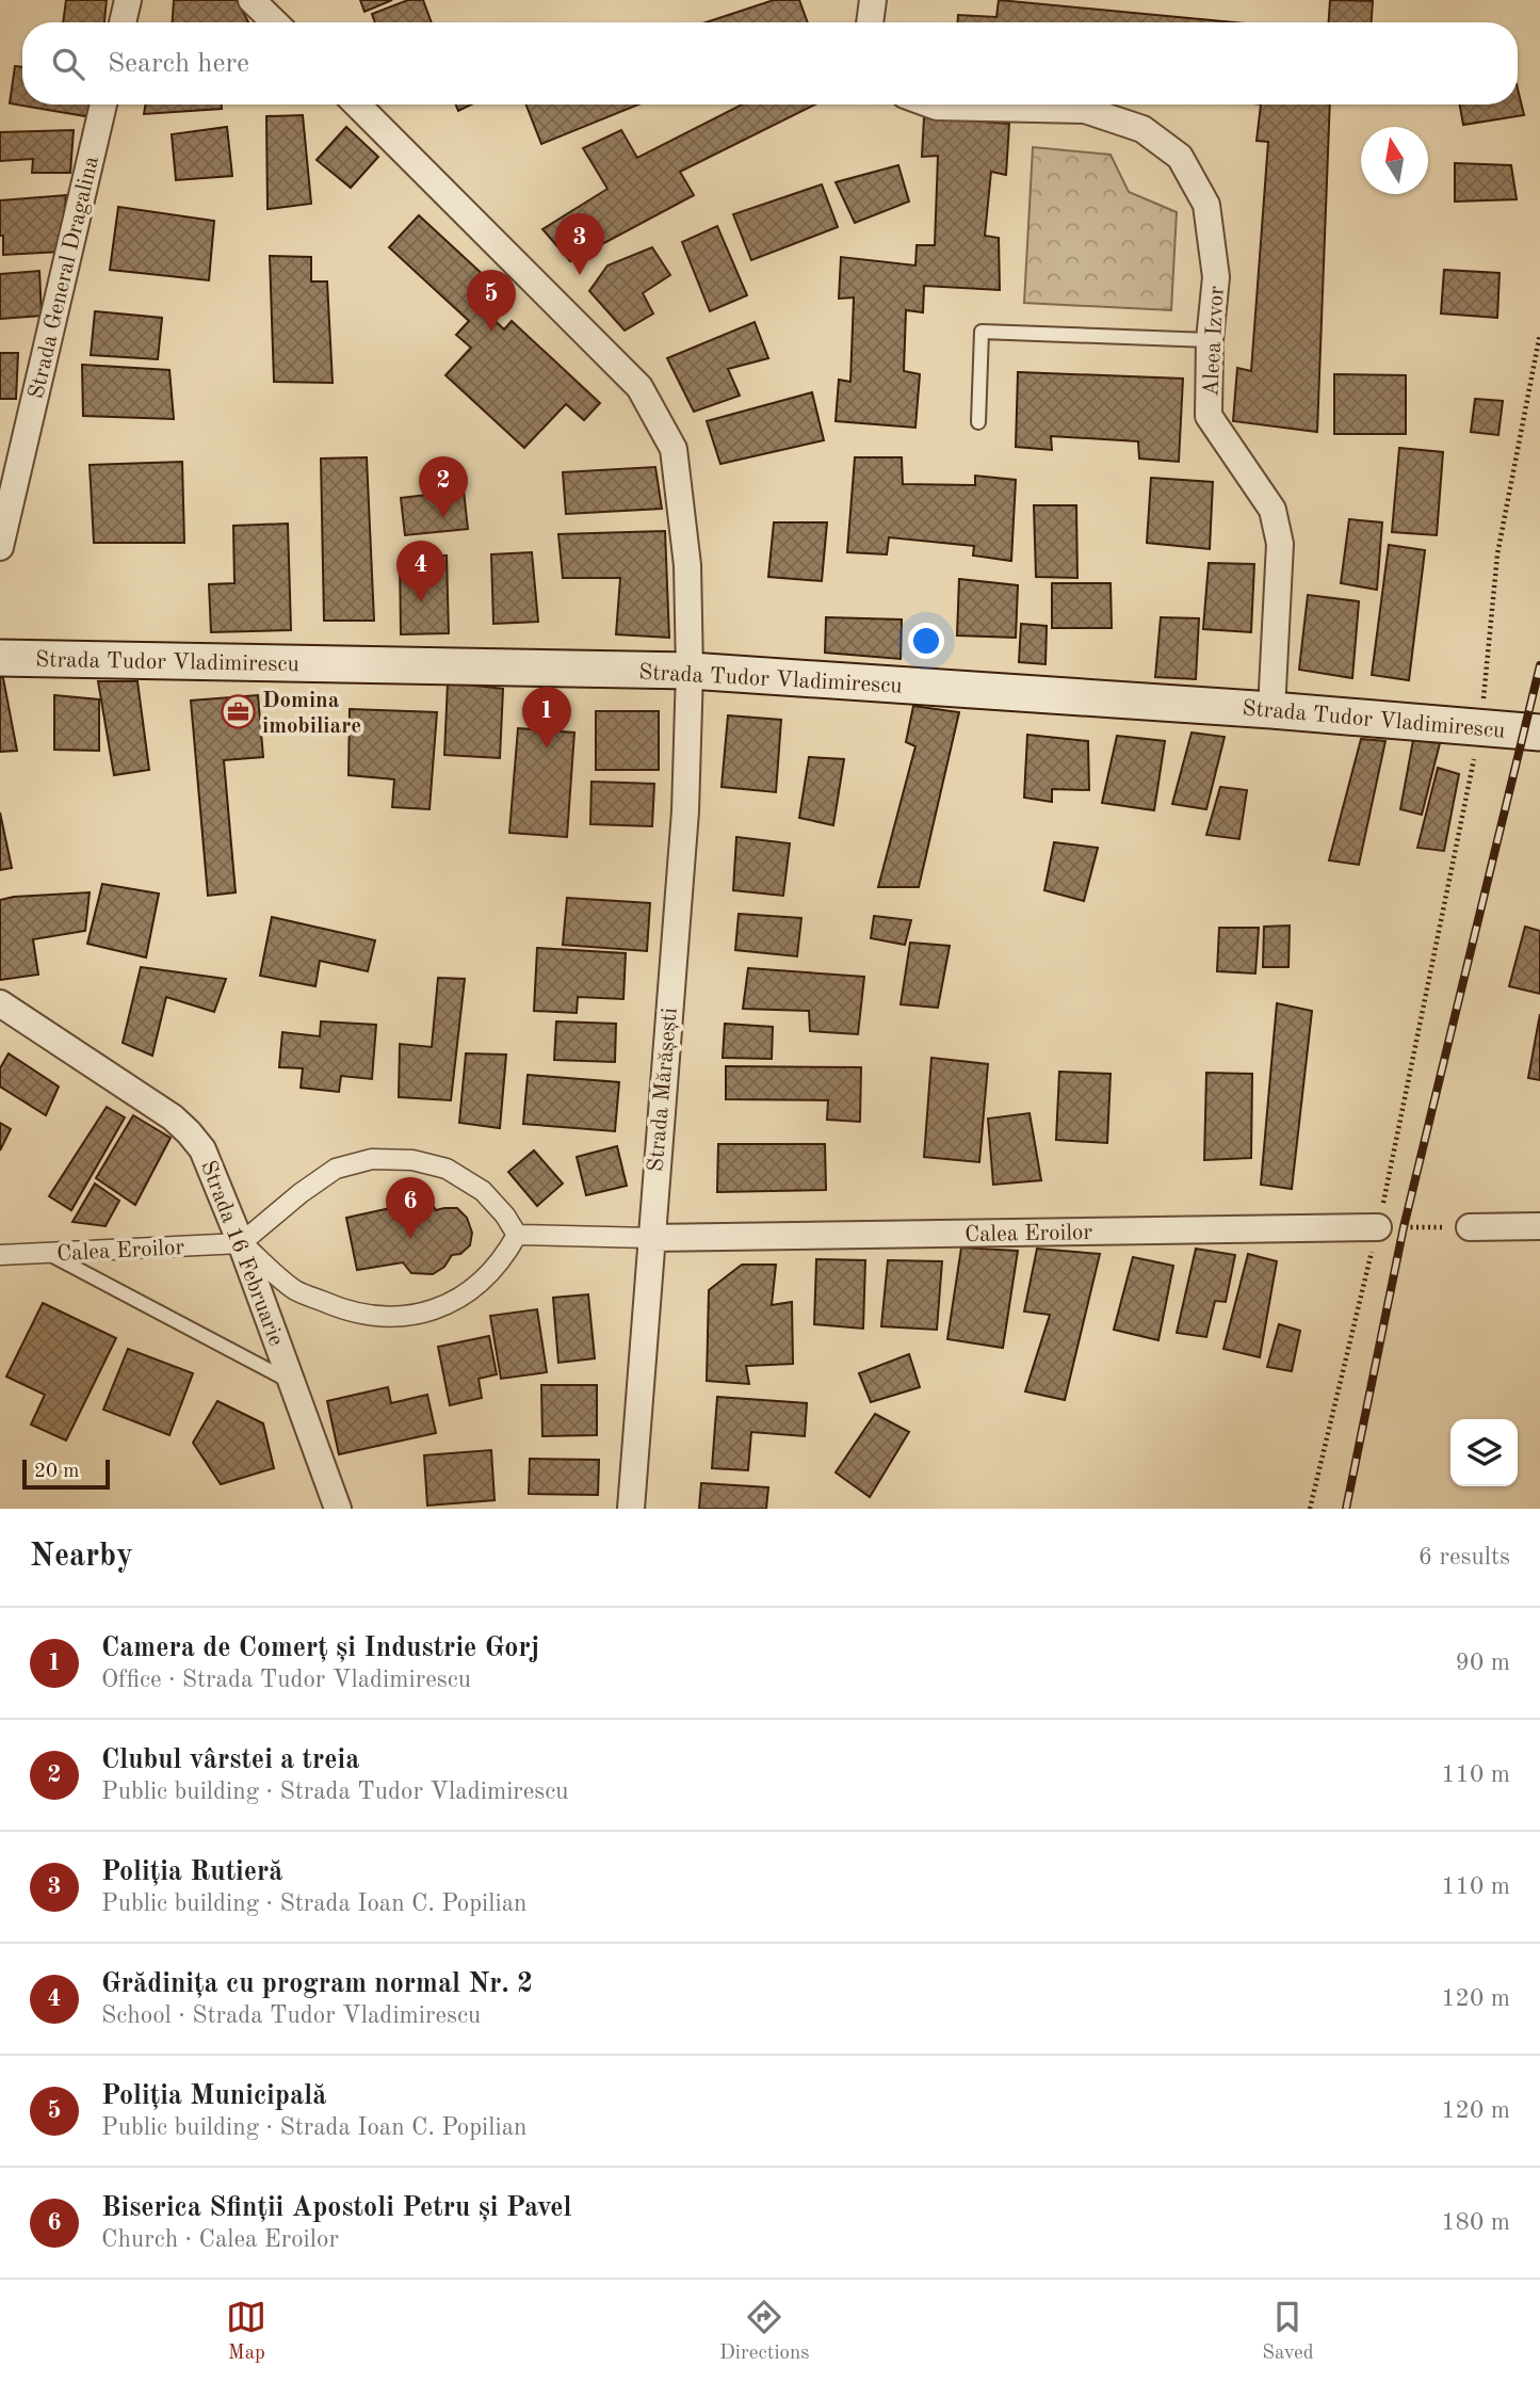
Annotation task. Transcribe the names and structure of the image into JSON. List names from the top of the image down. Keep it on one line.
{"streets":{"main road":["Strada Tudor Vladimirescu"],"street":["Strada General Dragalina","Aleea Izvor","Strada Mărășești","Calea Eroilor","Strada 16 Februarie"]},"crossings":[["Aleea Izvor","Strada Tudor Vladimirescu"],["Strada Tudor Vladimirescu","Strada Mărășești"],["Strada Mărășești","Calea Eroilor"],["Calea Eroilor","Strada 16 Februarie"]],"places":{"office":["Domina imobiliare"]},"scale_bar":"20 m","north":"top","page":{"search":"Search here","pins":["3","5","2","4","1","6"],"scale":"20 m","heading":["Nearby","6 results"],"list":[{"mark":"1","name":"Camera de Comerț și Industrie Gorj","note":"Office · Strada Tudor Vladimirescu","value":"90 m"},{"mark":"2","name":"Clubul vârstei a treia","note":"Public building · Strada Tudor Vladimirescu","value":"110 m"},{"mark":"3","name":"Poliția Rutieră","note":"Public building · Strada Ioan C. Popilian","value":"110 m"},{"mark":"4","name":"Grădinița cu program normal Nr. 2","note":"School · Strada Tudor Vladimirescu","value":"120 m"},{"mark":"5","name":"Poliția Municipală","note":"Public building · Strada Ioan C. Popilian","value":"120 m"},{"mark":"6","name":"Biserica Sfinții Apostoli Petru și Pavel","note":"Church · Calea Eroilor","value":"180 m"}],"nav":["Map","Directions","Saved"]}}
